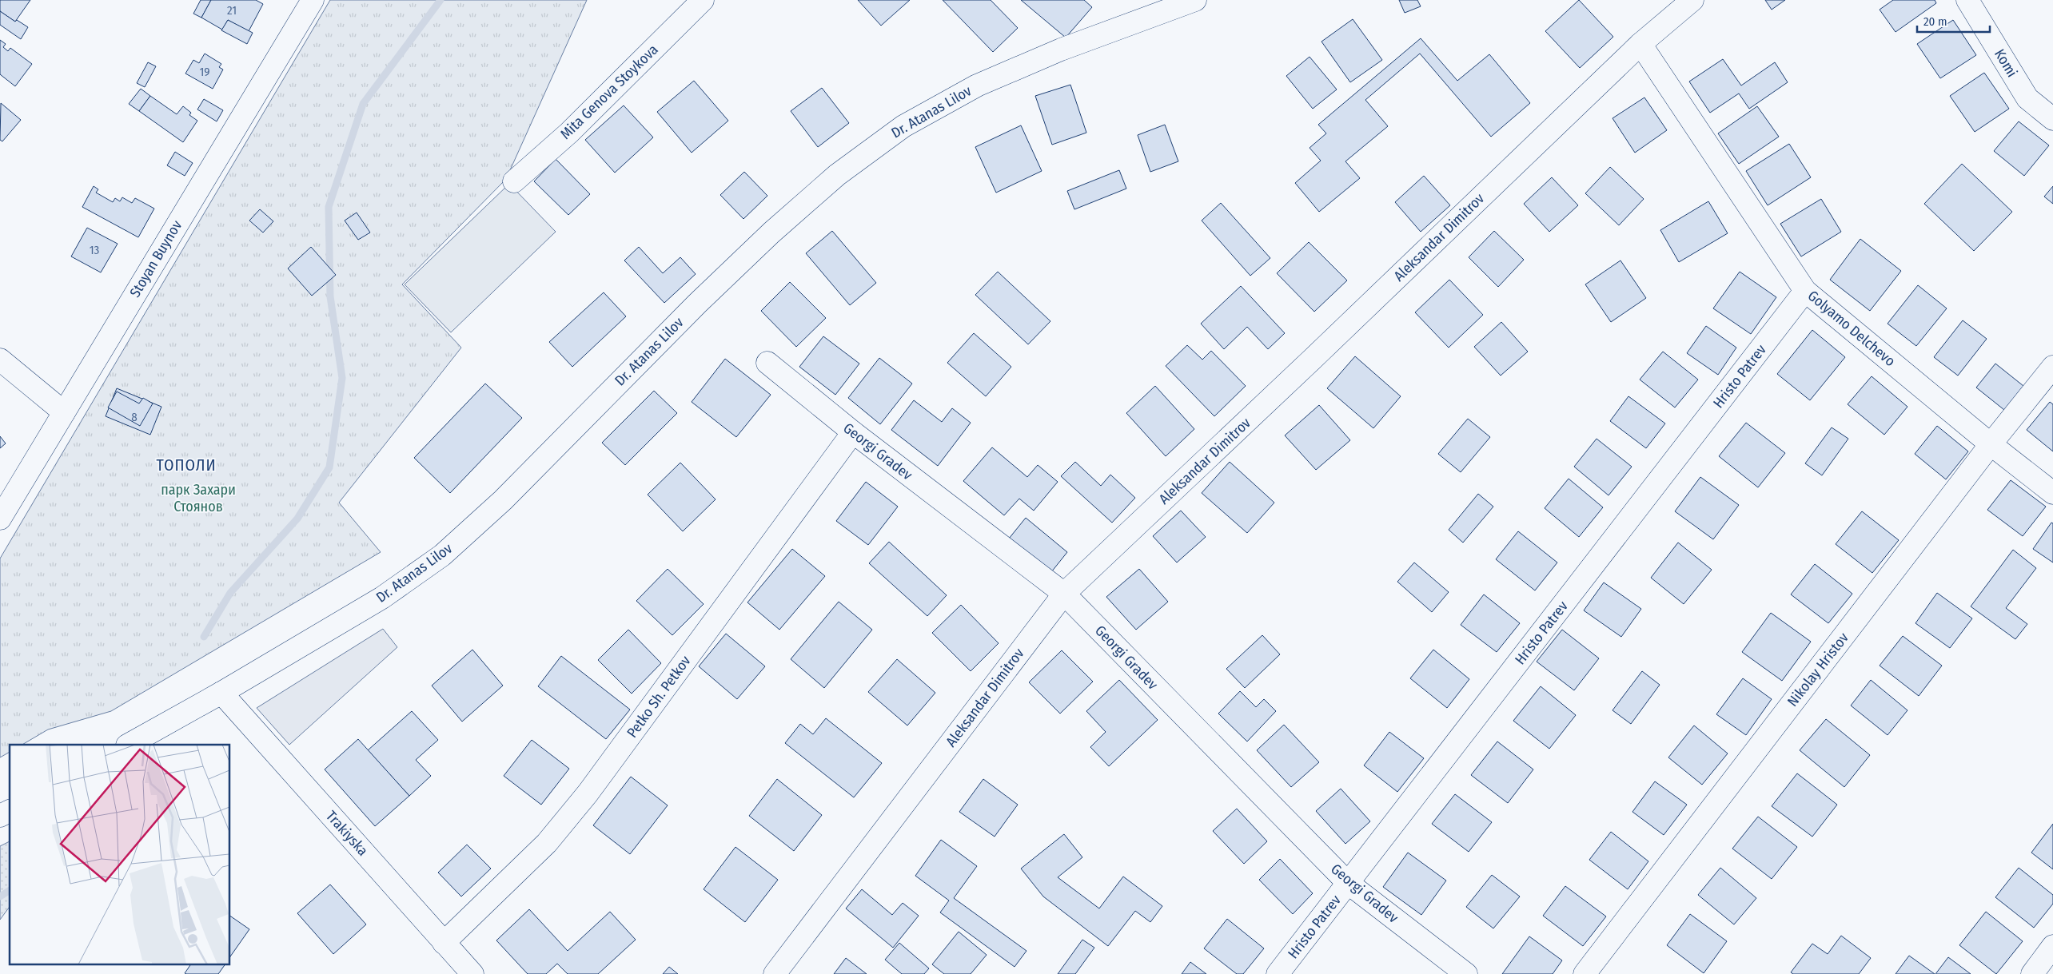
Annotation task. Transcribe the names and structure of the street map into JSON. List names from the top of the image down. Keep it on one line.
{"streets":{"street":["Komi","Mita Genova Stoykova","Dr. Atanas Lilov","Aleksandar Dimitrov","Stoyan Buynov","Golyamo Delchevo","Hristo Patrev","Georgi Gradev","Nikolay Hristov","Petko Sh. Petkov","Trakiyska"]},"crossings":[["Dr. Atanas Lilov","Trakiyska"],["Aleksandar Dimitrov","Golyamo Delchevo"],["Aleksandar Dimitrov","Georgi Gradev"],["Golyamo Delchevo","Hristo Patrev"],["Golyamo Delchevo","Nikolay Hristov"],["Hristo Patrev","Georgi Gradev"],["Georgi Gradev","Petko Sh. Petkov"],["Petko Sh. Petkov","Trakiyska"]],"districts":["ТОПОЛИ"],"parks":["парк Захари Стоянов"],"house_numbers":["21","19","13","8"],"scale_bar":"20 m"}
